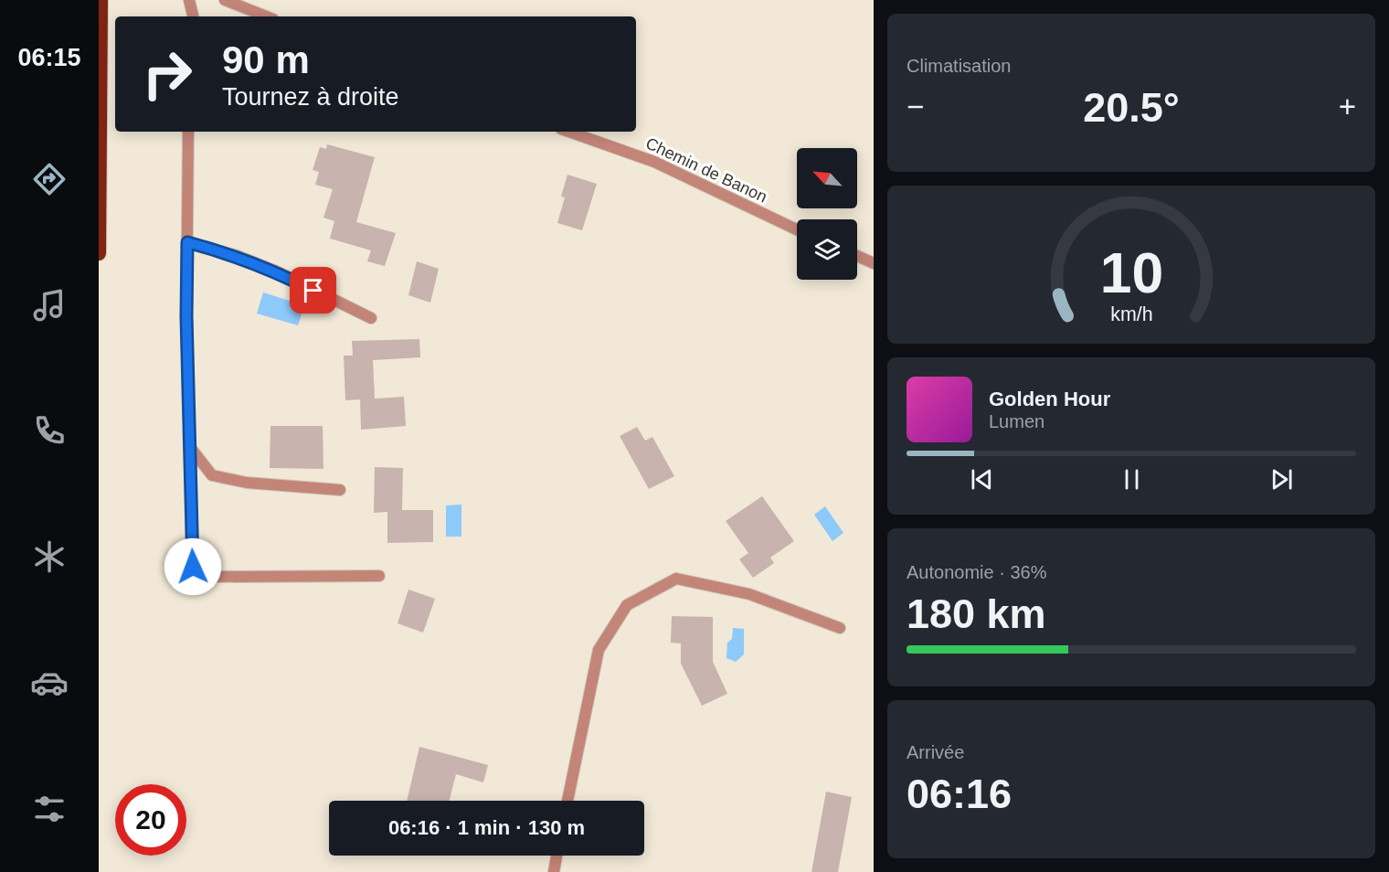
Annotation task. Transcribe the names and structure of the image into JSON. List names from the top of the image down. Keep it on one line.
{"streets":{"street":["Chemin de Banon"]},"north":"top left","page":{"tabs":"06:15","tile":["Climatisation",["Autonomie · 36%","180 km"],["Arrivée","06:16"]],"turn":["90 m","Tournez à droite"],"heat":["−","20.5°","+"],"song":["Golden Hour","Lumen"],"limit":"20","trip":"06:16 · 1 min · 130 m","gauge":["10","km/h"]}}
